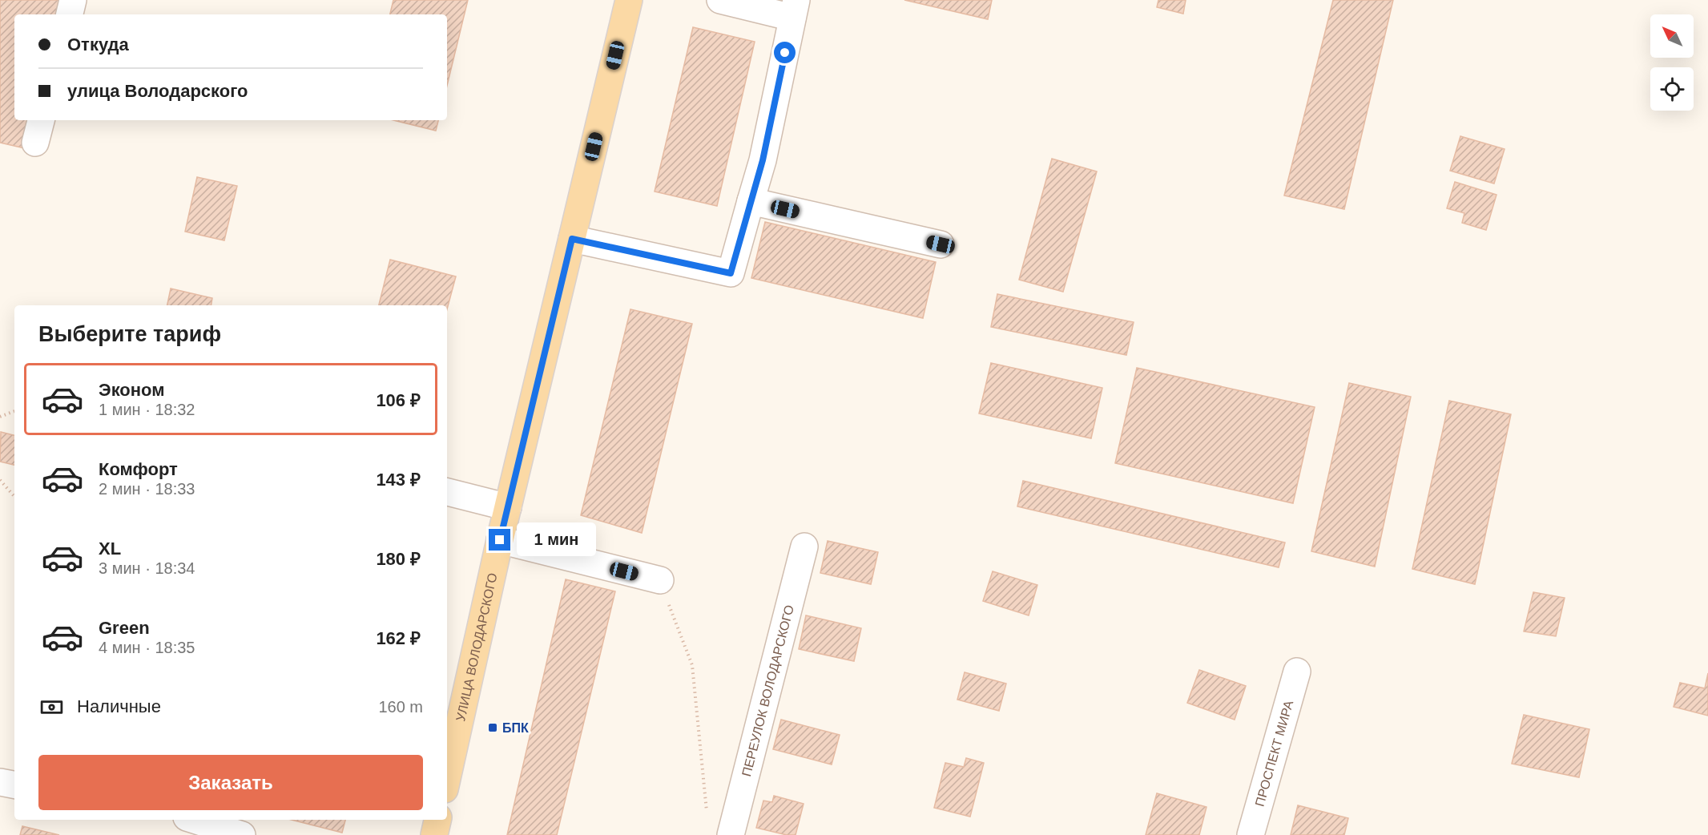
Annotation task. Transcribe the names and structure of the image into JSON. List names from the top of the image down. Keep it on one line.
{"streets":{"main road":["УЛИЦА ВОЛОДАРСКОГО"],"street":["ПЕРЕУЛОК ВОЛОДАРСКОГО","ПРОСПЕКТ МИРА"]},"places":{"transit":["БПК"]},"north":"top left","page":{"banner":["Откуда","улица Володарского"],"heading":"Выберите тариф","list":[{"name":"Эконом","note":"1 мин · 18:32","value":"106 ₽"},{"name":"Комфорт","note":"2 мин · 18:33","value":"143 ₽"},{"name":"XL","note":"3 мин · 18:34","value":"180 ₽"},{"name":"Green","note":"4 мин · 18:35","value":"162 ₽"}],"bubble":"1 мин","pay":["Наличные","160 m"],"buttons":"Заказать"}}
